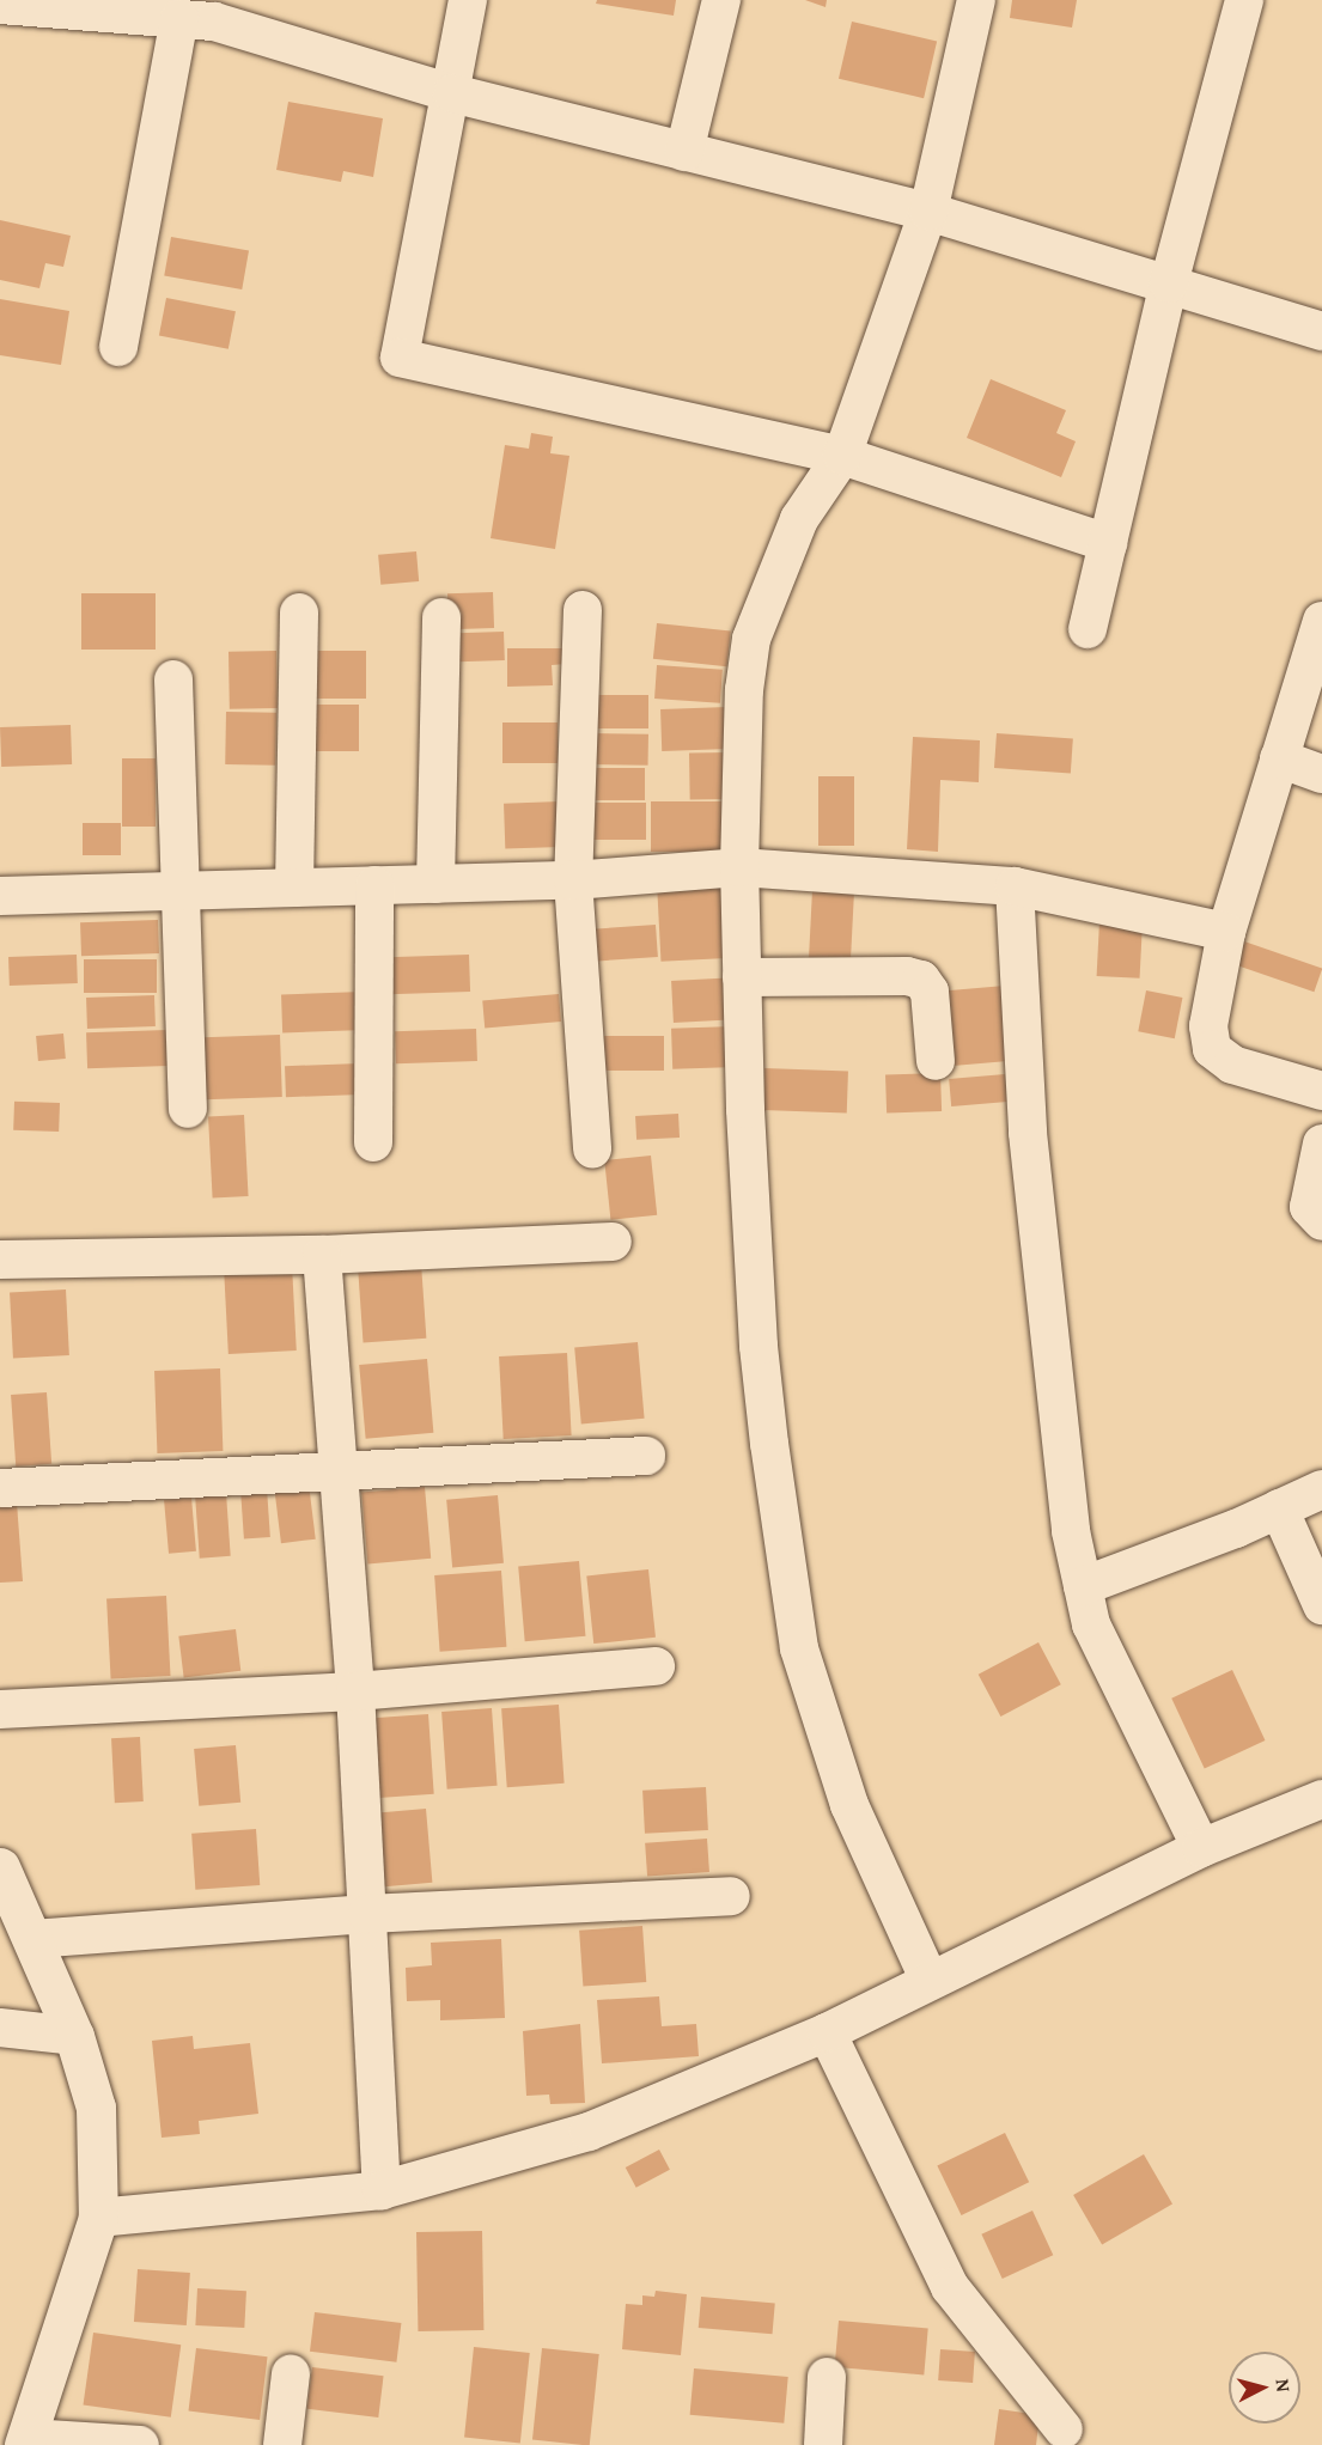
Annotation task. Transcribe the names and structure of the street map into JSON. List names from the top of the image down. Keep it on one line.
{"north":"right"}
